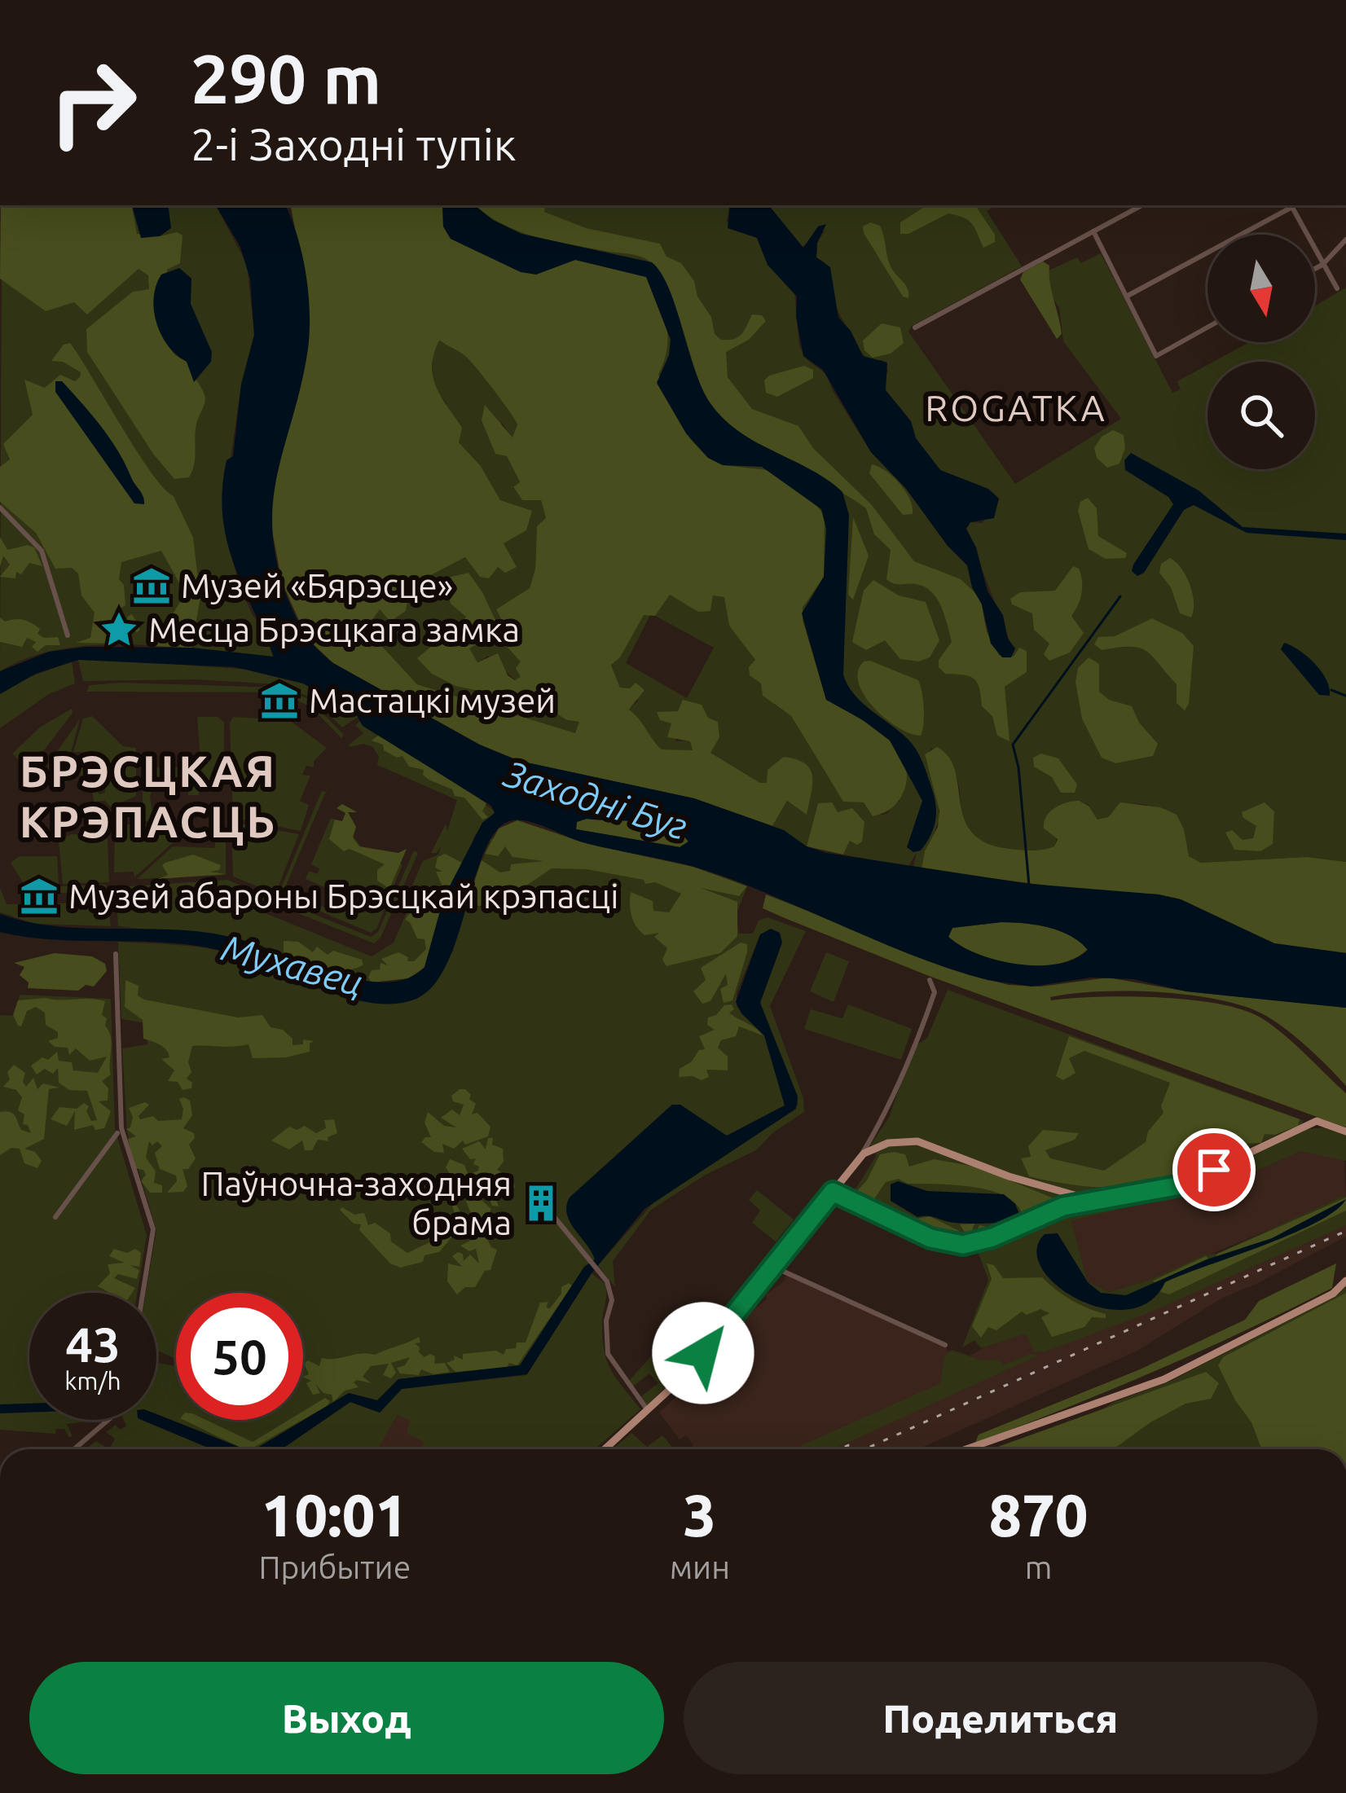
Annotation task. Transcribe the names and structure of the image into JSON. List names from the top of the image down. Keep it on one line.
{"districts":["ROGATKA","БРЭСЦКАЯ КРЭПАСЦЬ"],"water":["Заходні Буг","Мухавец"],"places":{"museum":["Музей «Бярэсце»","Мастацкі музей","Музей абароны Брэсцкай крэпасці"],"place":["Месца Брэсцкага замка"],"building":["Паўночна-заходняя брама"]},"north":"bottom","page":{"turn":["290 m","2-і Заходні тупік"],"speed":"43 km/h","limit":"50","eta":["10:01","Прибытие","3","мин","870","m"],"buttons":["Выход","Поделиться"]}}
